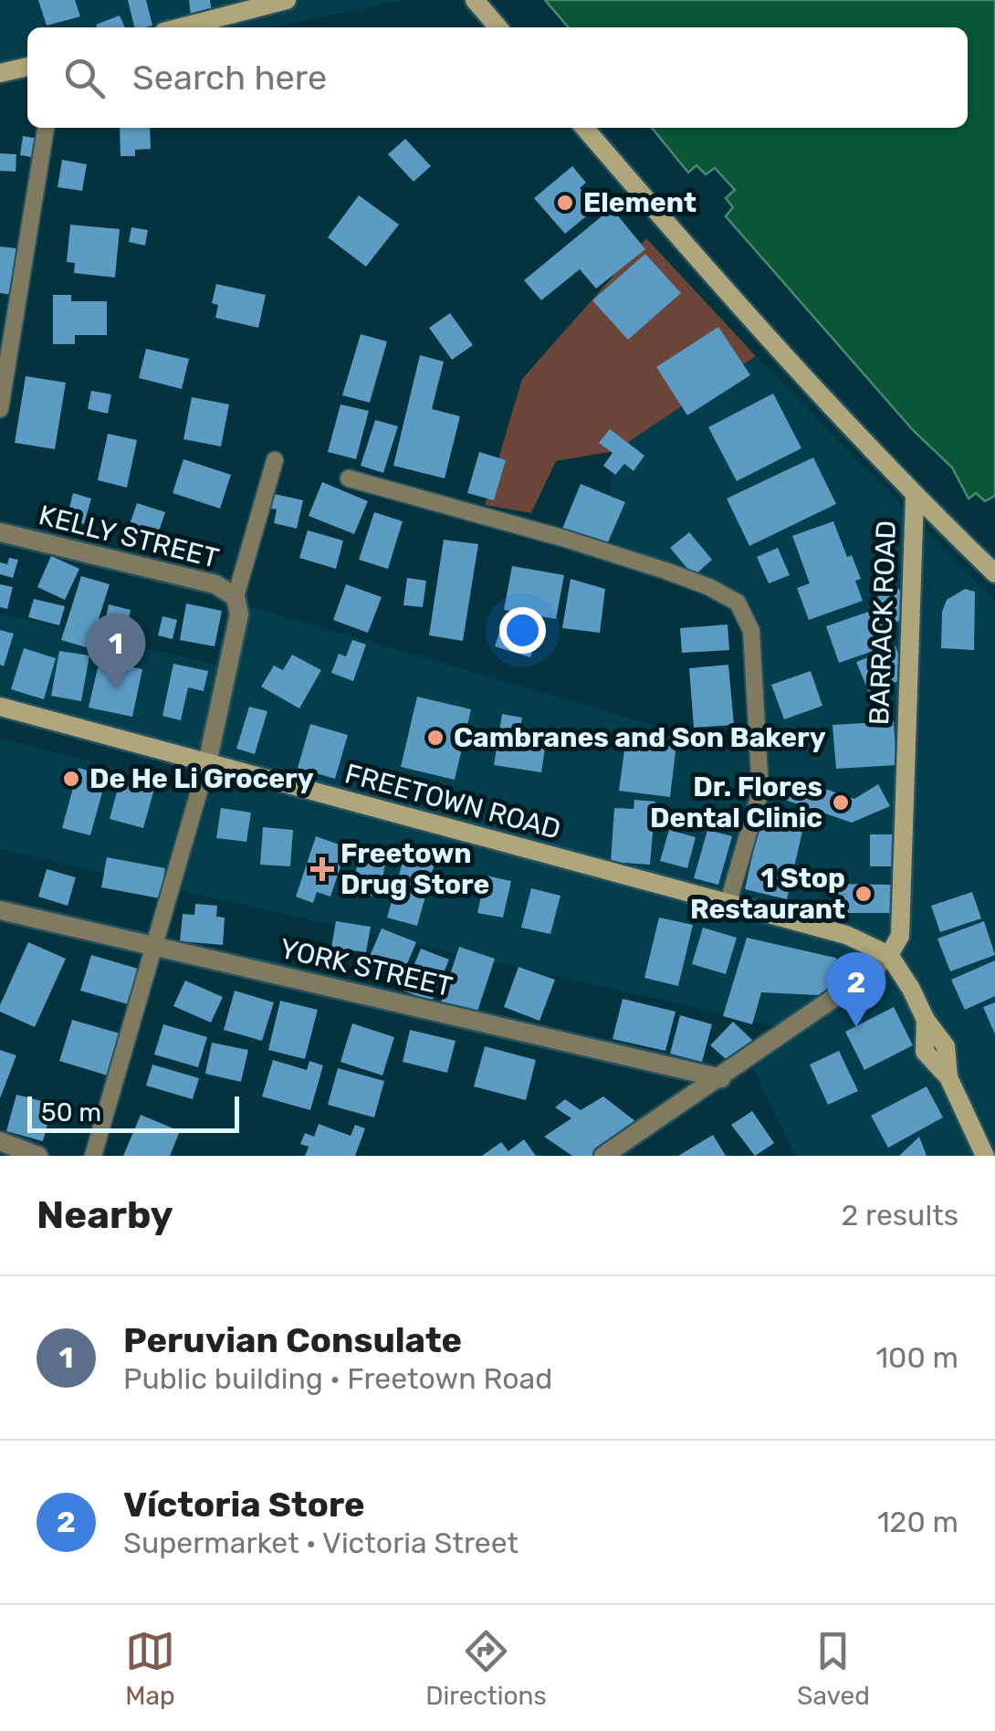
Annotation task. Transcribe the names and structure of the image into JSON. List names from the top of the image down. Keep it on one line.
{"streets":{"main road":["BARRACK ROAD","FREETOWN ROAD"],"street":["KELLY STREET","YORK STREET"]},"crossings":[["KELLY STREET","FREETOWN ROAD"],["BARRACK ROAD","FREETOWN ROAD"]],"places":{"other":["Element","Cambranes and Son Bakery","De He Li Grocery","Dr. Flores Dental Clinic","1 Stop Restaurant"],"health":["Freetown Drug Store"]},"scale_bar":"50 m","page":{"search":"Search here","pins":["1","2"],"scale":"50 m","heading":["Nearby","2 results"],"list":[{"mark":"1","name":"Peruvian Consulate","note":"Public building · Freetown Road","value":"100 m"},{"mark":"2","name":"Víctoria Store","note":"Supermarket · Victoria Street","value":"120 m"}],"nav":["Map","Directions","Saved"]}}
